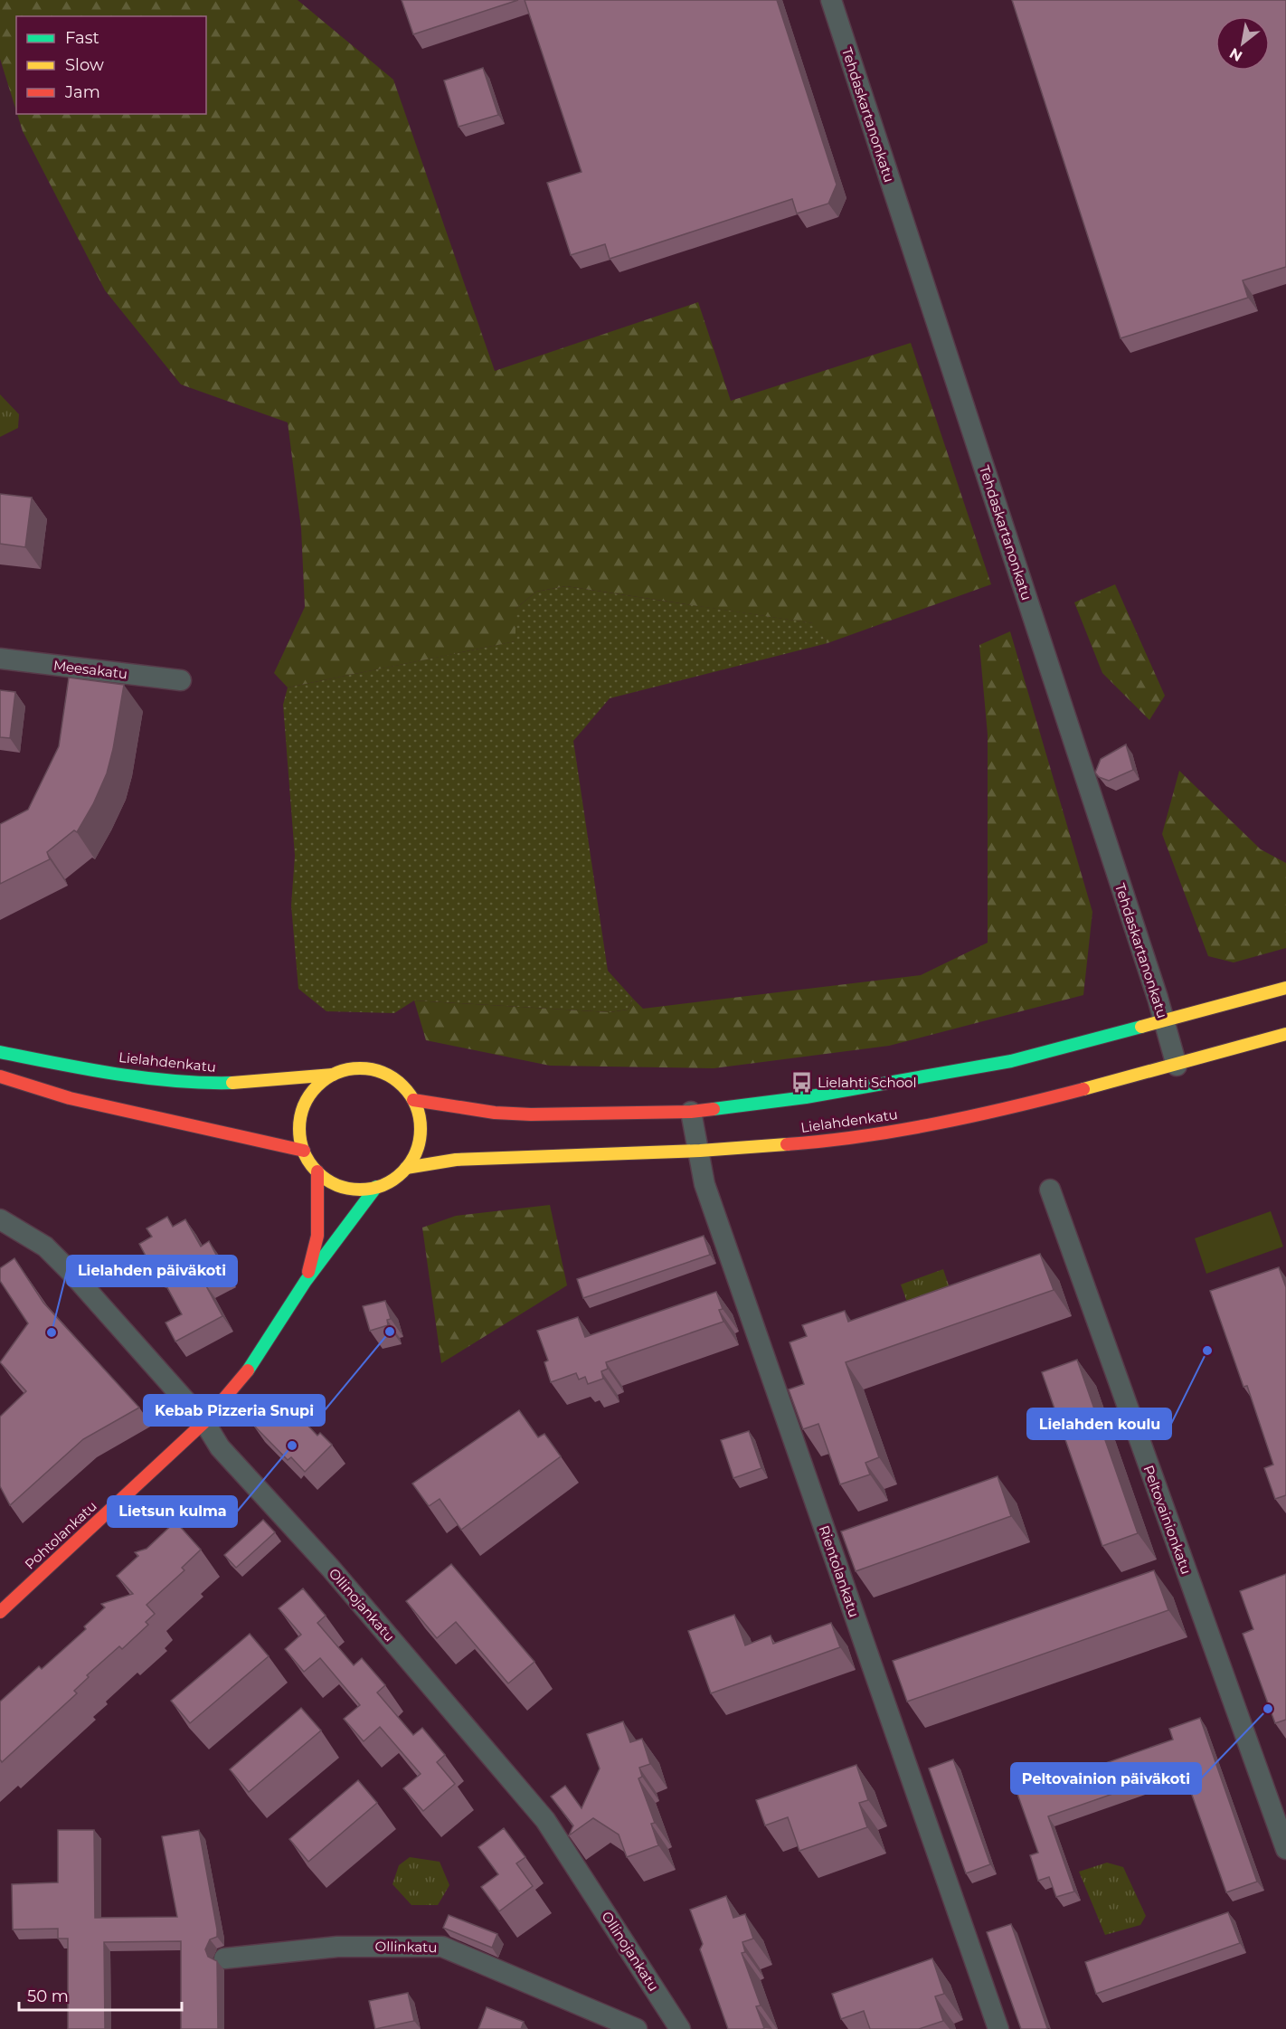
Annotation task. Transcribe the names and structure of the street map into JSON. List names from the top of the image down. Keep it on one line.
{"streets":{"main road":["Lielahdenkatu","Pohtolankatu"],"street":["Tehdaskartanonkatu","Meesakatu","Peltovainionkatu","Rientolankatu","Ollinojankatu","Ollinkatu"]},"crossings":[["Tehdaskartanonkatu","Lielahdenkatu"],["Lielahdenkatu","Pohtolankatu"],["Lielahdenkatu","Rientolankatu"],["Pohtolankatu","Ollinojankatu"]],"places":{"bus stop":["Lielahti School"],"other":["Kebab Pizzeria Snupi","Lielahden päiväkoti","Lielahden koulu","Lietsun kulma","Peltovainion päiväkoti"]},"legend":["Fast","Slow","Jam"],"scale_bar":"50 m","north":"bottom left"}
